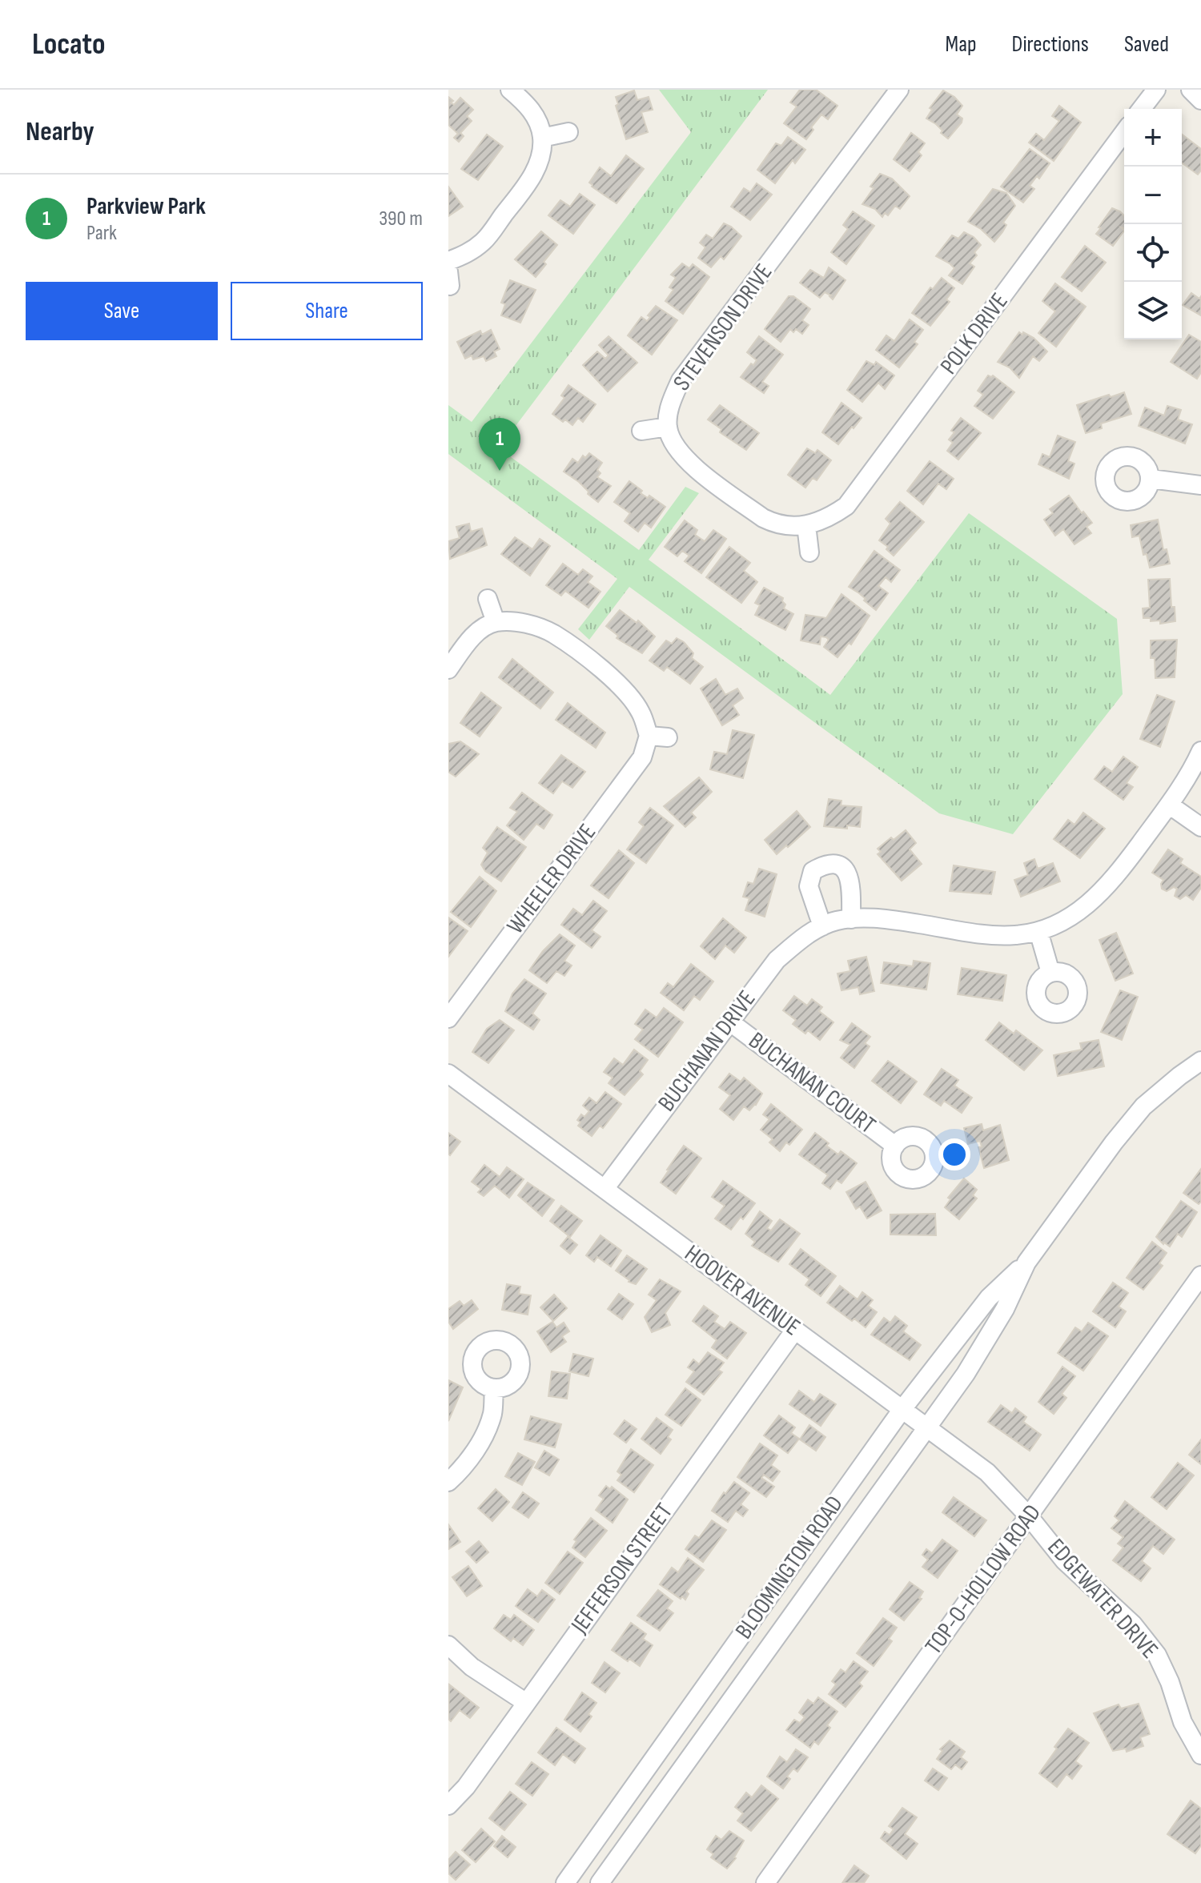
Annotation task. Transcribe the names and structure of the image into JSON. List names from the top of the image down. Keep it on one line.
{"streets":{"street":["STEVENSON DRIVE","POLK DRIVE","WHEELER DRIVE","BUCHANAN DRIVE","BUCHANAN COURT","HOOVER AVENUE","BLOOMINGTON ROAD","JEFFERSON STREET","TOP-O-HOLLOW ROAD","EDGEWATER DRIVE"]},"crossings":[["BUCHANAN DRIVE","BUCHANAN COURT"],["BUCHANAN DRIVE","HOOVER AVENUE"],["HOOVER AVENUE","BLOOMINGTON ROAD"],["HOOVER AVENUE","JEFFERSON STREET"],["HOOVER AVENUE","TOP-O-HOLLOW ROAD"],["HOOVER AVENUE","EDGEWATER DRIVE"],["TOP-O-HOLLOW ROAD","EDGEWATER DRIVE"]],"page":{"header":"Locato","nav":["Map","Directions","Saved"],"heading":"Nearby","map_buttons":["+","−"],"list":[{"mark":"1","name":"Parkview Park","note":"Park","value":"390 m"}],"buttons":["Save","Share"],"pins":"1"}}
